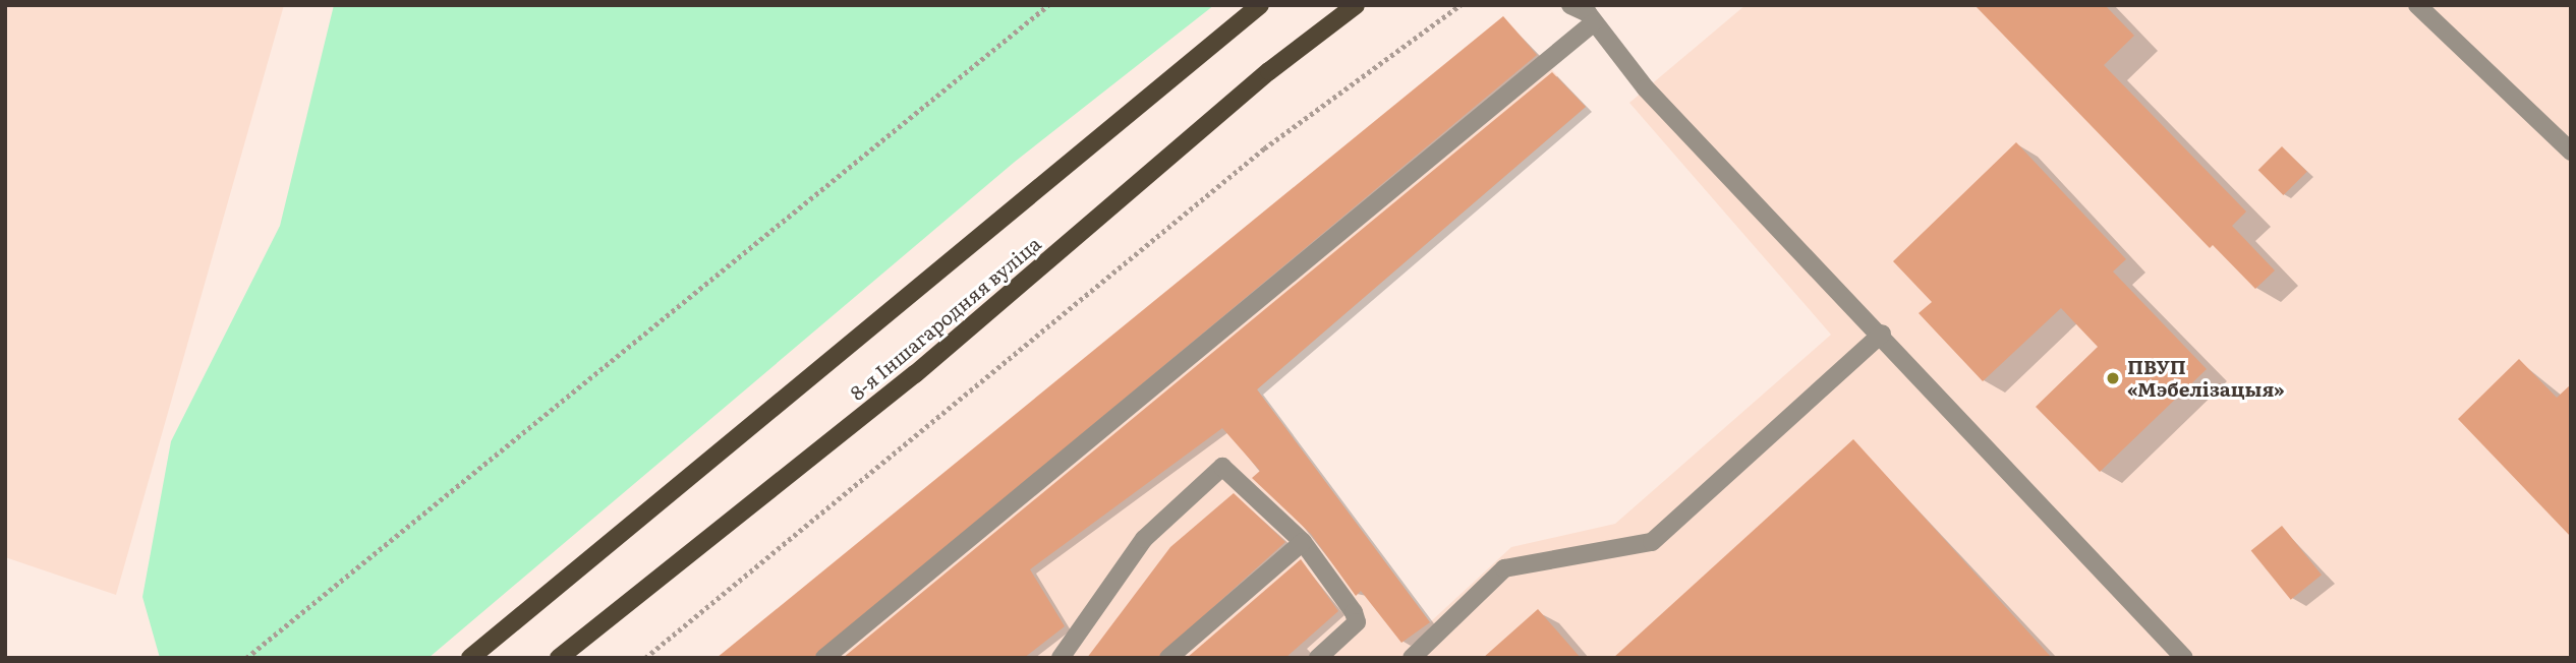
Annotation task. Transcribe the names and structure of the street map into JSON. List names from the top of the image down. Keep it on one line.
{"streets":{"main road":["8-я Іншагародняя вуліца"]},"places":["ПВУП «Мэбелізацыя»"]}
